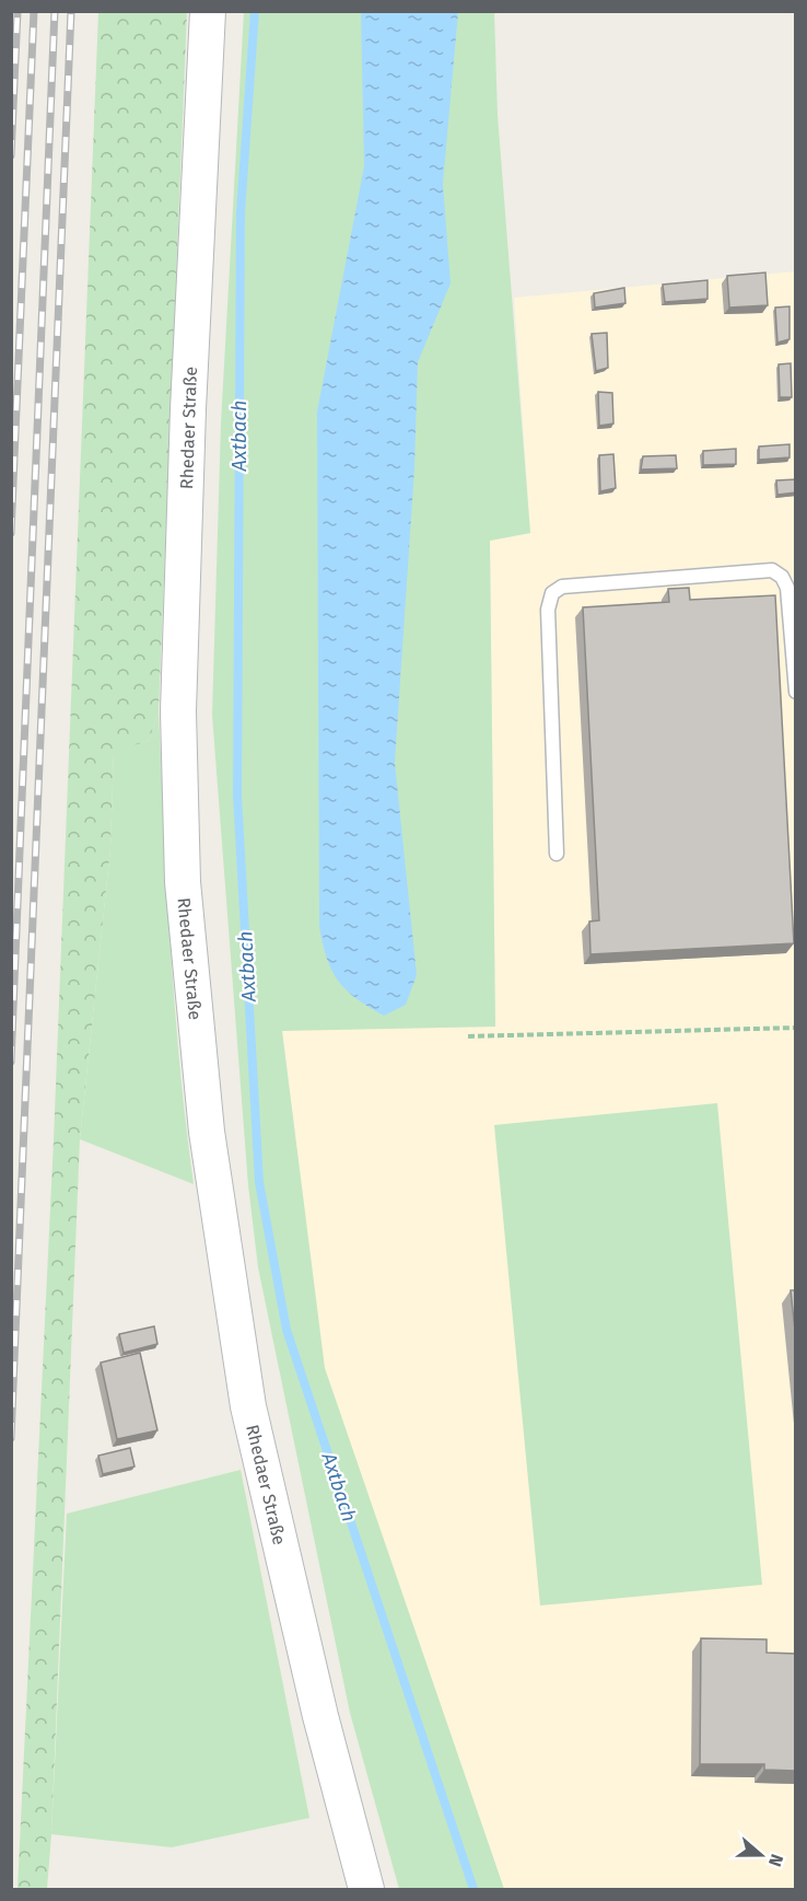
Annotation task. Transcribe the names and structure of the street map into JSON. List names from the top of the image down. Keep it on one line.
{"streets":{"street":["Rhedaer Straße"]},"water":["Axtbach"],"north":"right"}
